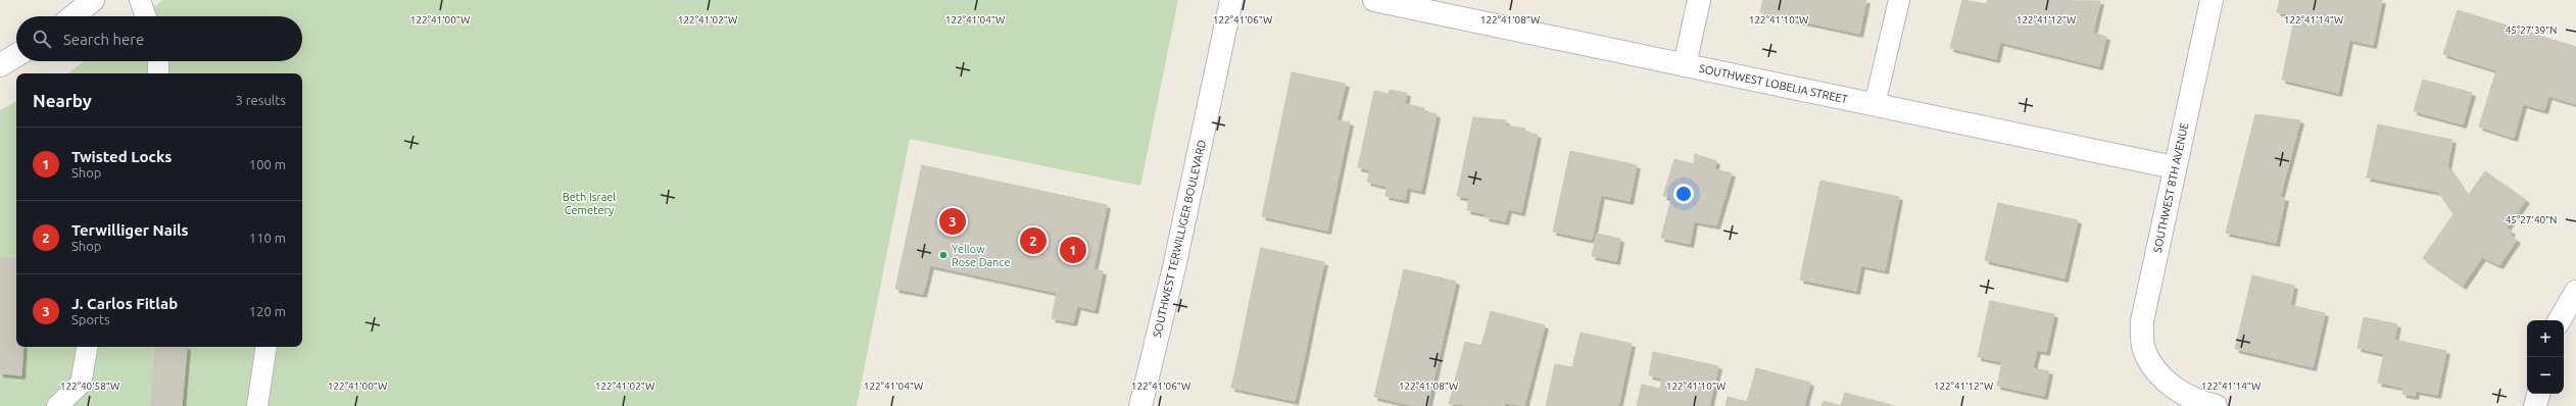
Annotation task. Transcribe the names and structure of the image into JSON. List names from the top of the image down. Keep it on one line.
{"streets":{"street":["SOUTHWEST LOBELIA STREET","SOUTHWEST 8TH AVENUE","SOUTHWEST TERWILLIGER BOULEVARD"]},"crossings":[["SOUTHWEST LOBELIA STREET","SOUTHWEST 8TH AVENUE"]],"parks":["Beth Israel Cemetery"],"places":["Yellow Rose Dance"],"page":{"search":"Search here","heading":["Nearby","3 results"],"list":[{"mark":"1","name":"Twisted Locks","note":"Shop","value":"100 m"},{"mark":"2","name":"Terwilliger Nails","note":"Shop","value":"110 m"},{"mark":"3","name":"J. Carlos Fitlab","note":"Sports","value":"120 m"}],"pins":["3","2","1"],"map_buttons":["+","−"]},"coordinates":["122°41'00\"W","122°41'02\"W","122°41'04\"W","122°41'06\"W","122°41'08\"W","122°41'10\"W","122°41'12\"W","122°41'14\"W","45°27'39\"N","45°27'40\"N","122°40'58\"W"]}
